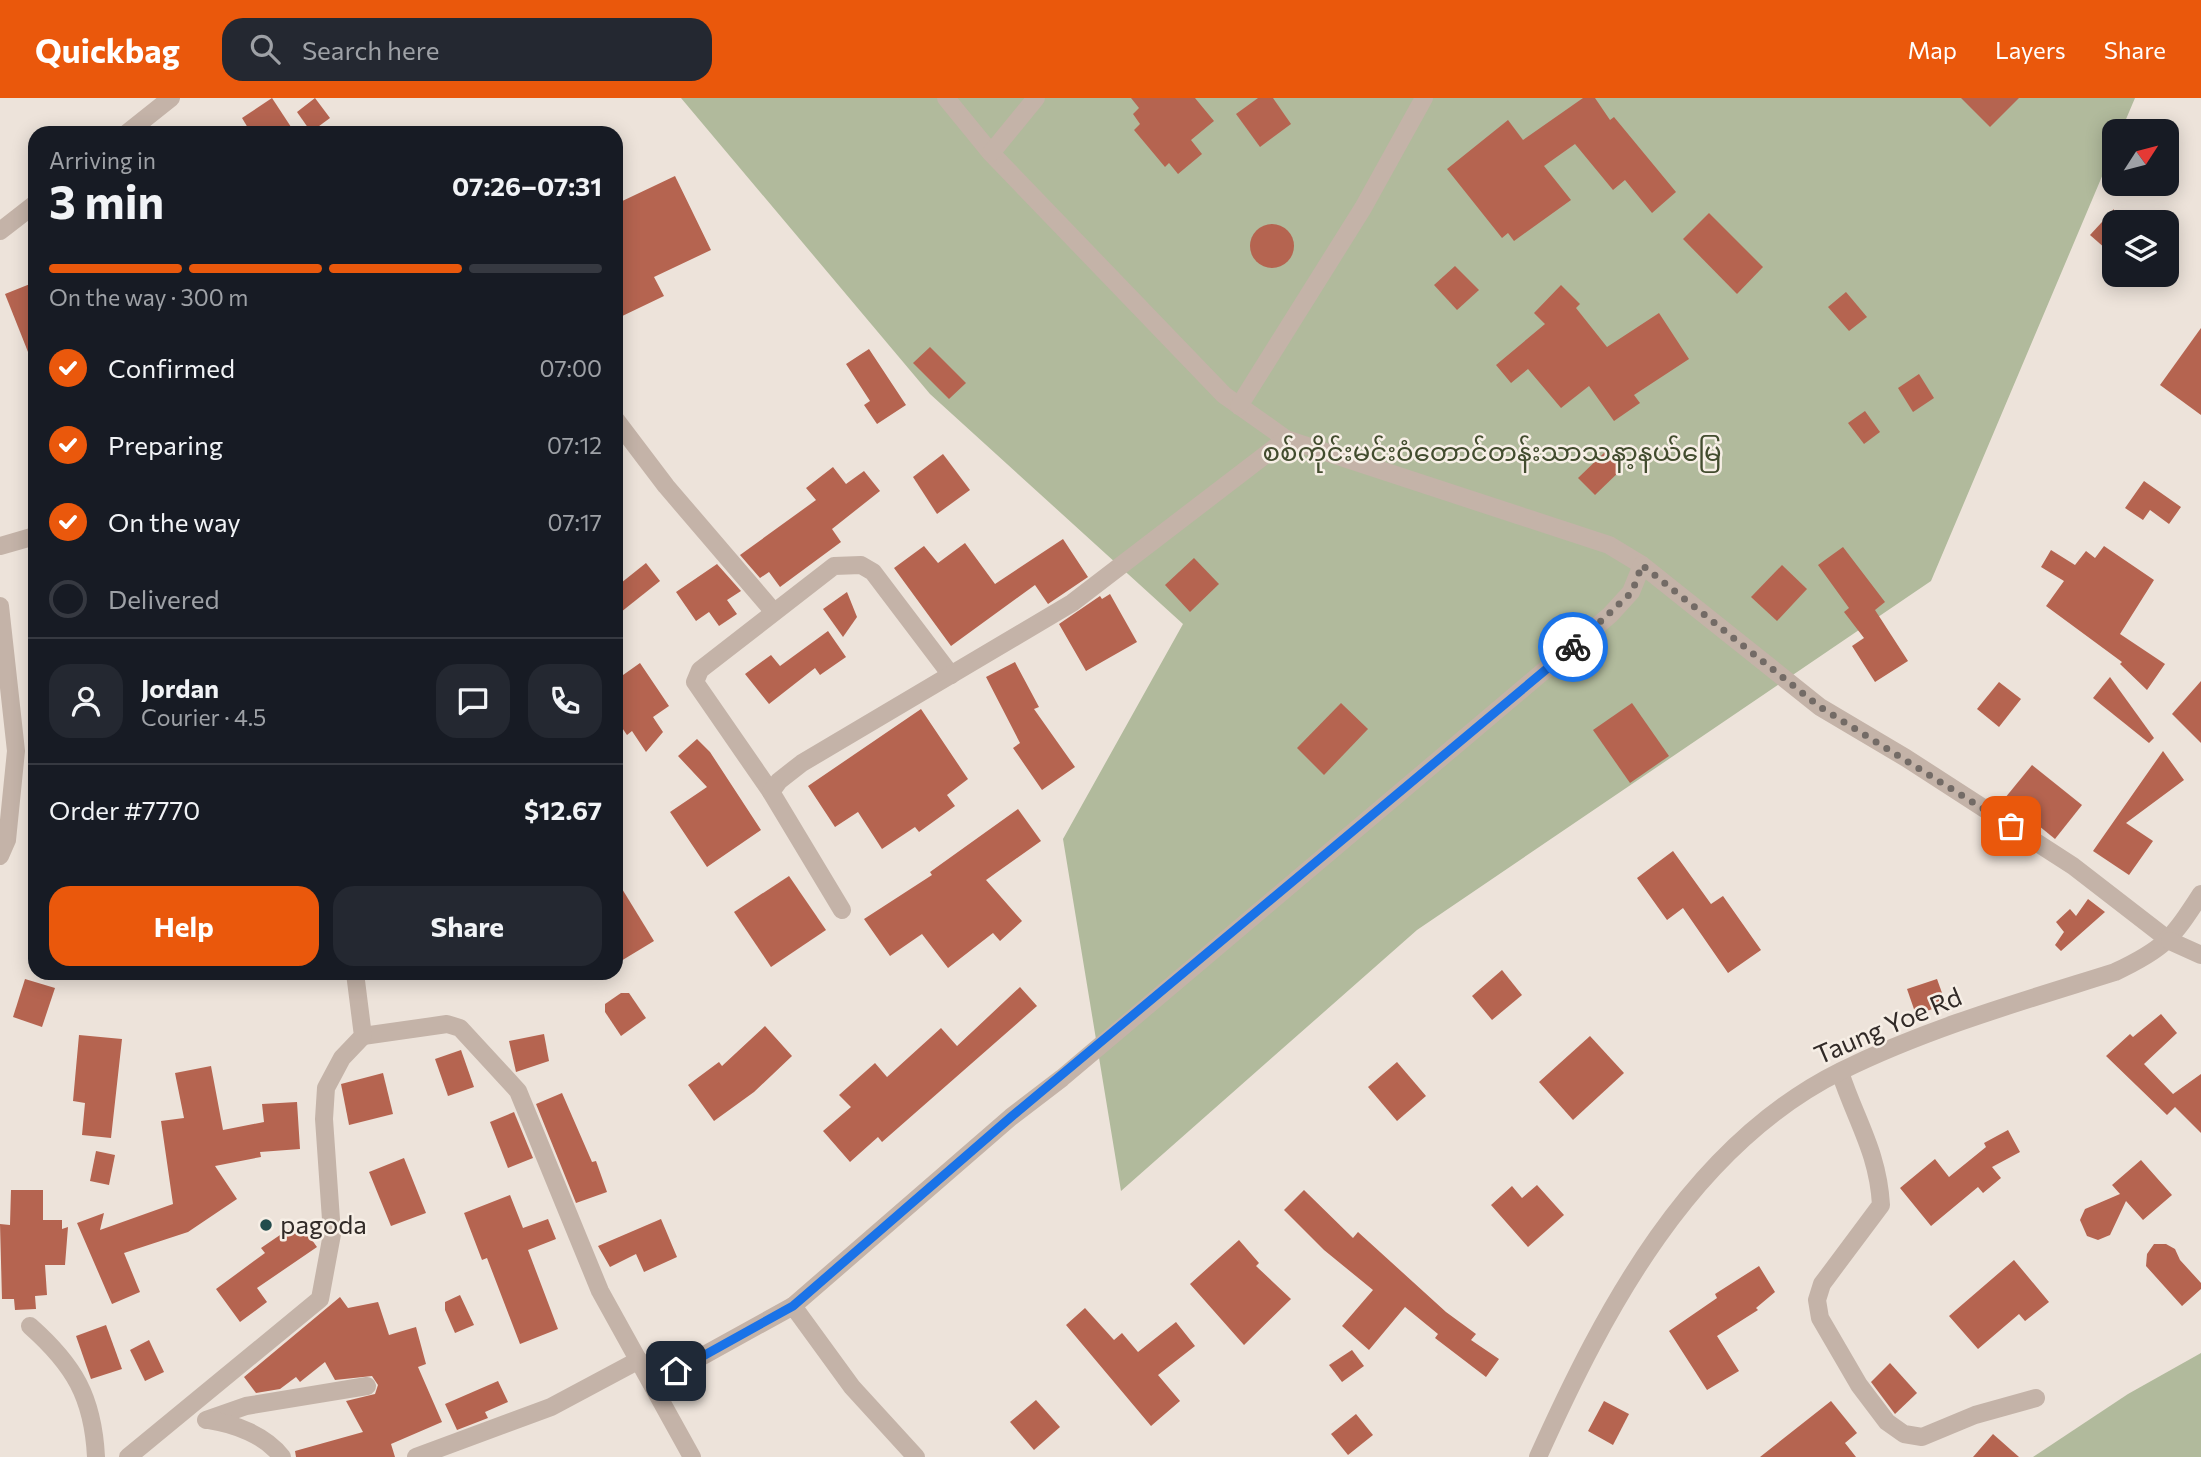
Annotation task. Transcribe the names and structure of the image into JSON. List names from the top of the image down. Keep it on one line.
{"streets":{"street":["Taung Yoe Rd"]},"parks":["စစ်ကိုင်းမင်းဝံတောင်တန်းသာသနာ့နယ်မြေ"],"places":["pagoda"],"north":"top right","page":{"header":"Quickbag","search":"Search here","nav":["Map","Layers","Share"],"heading":["3 min","Arriving in","07:26–07:31"],"panel":["Jordan","Courier · 4.5","Order #7770","$12.67"],"bar":"On the way · 300 m","list":[["Confirmed","07:00"],["Preparing","07:12"],["On the way","07:17"],"Delivered"],"buttons":["Help","Share"]}}
